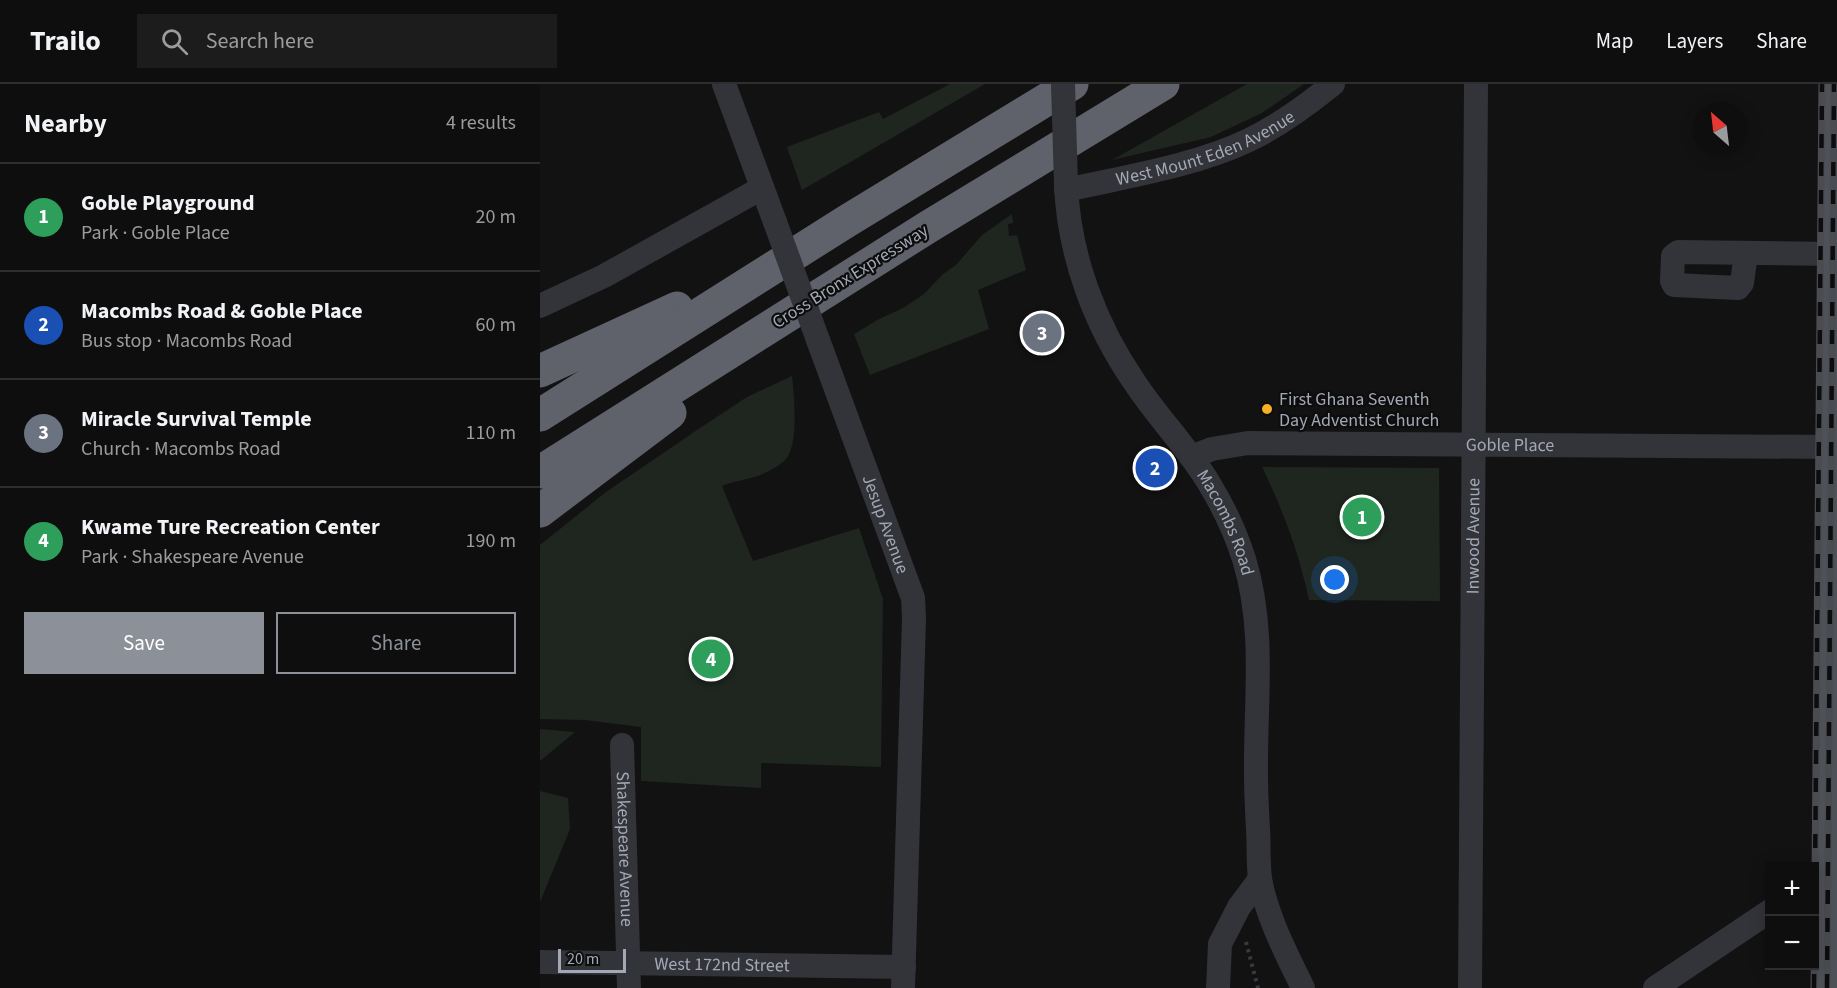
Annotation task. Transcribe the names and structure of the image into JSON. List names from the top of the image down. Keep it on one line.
{"streets":{"highway":["Cross Bronx Expressway"],"street":["West Mount Eden Avenue","Goble Place","Macombs Road","Jesup Avenue","Inwood Avenue","Shakespeare Avenue","West 172nd Street"]},"crossings":[["West Mount Eden Avenue","Macombs Road"],["Goble Place","Macombs Road"],["Goble Place","Inwood Avenue"],["Jesup Avenue","West 172nd Street"],["Shakespeare Avenue","West 172nd Street"]],"places":["First Ghana Seventh Day Adventist Church"],"scale_bar":"20 m","north":"top left","page":{"header":"Trailo","search":"Search here","nav":["Map","Layers","Share"],"heading":["Nearby","4 results"],"list":[{"mark":"1","name":"Goble Playground","note":"Park · Goble Place","value":"20 m"},{"mark":"2","name":"Macombs Road & Goble Place","note":"Bus stop · Macombs Road","value":"60 m"},{"mark":"3","name":"Miracle Survival Temple","note":"Church · Macombs Road","value":"110 m"},{"mark":"4","name":"Kwame Ture Recreation Center","note":"Park · Shakespeare Avenue","value":"190 m"}],"pins":["3","2","1","4"],"buttons":["Save","Share"],"map_buttons":["+","−"],"scale":"20 m"}}
